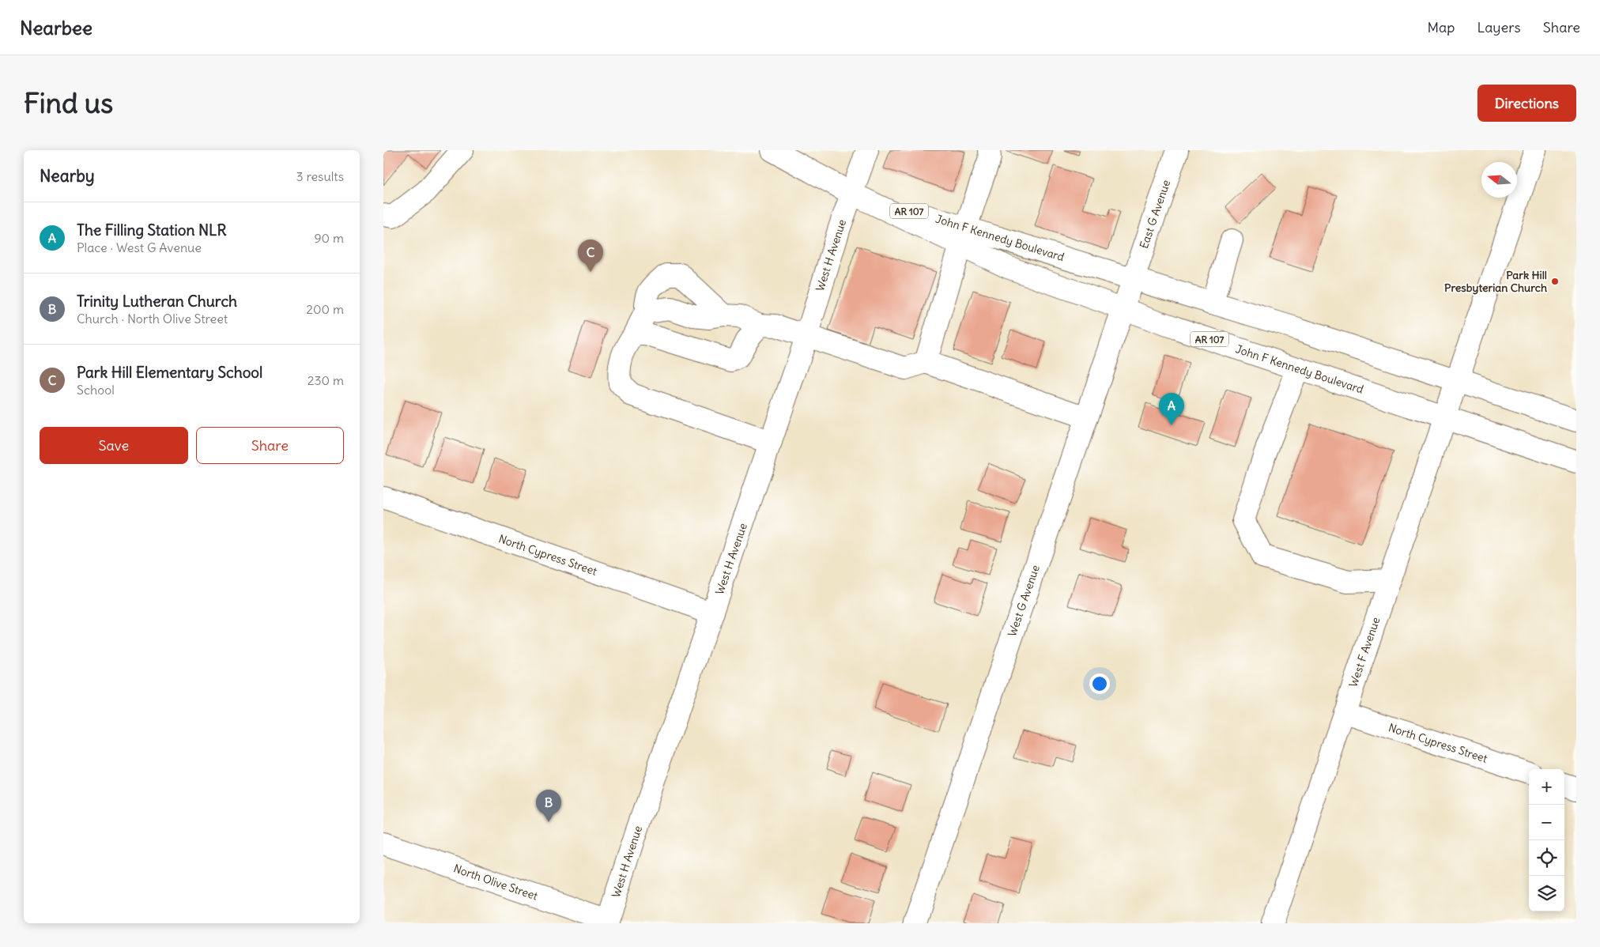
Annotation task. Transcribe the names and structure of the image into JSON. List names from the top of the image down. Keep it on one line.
{"streets":{"street":["AR 107","East G Avenue","John F Kennedy Boulevard","West H Avenue","North Cypress Street","West G Avenue","West F Avenue","North Olive Street"]},"crossings":[["East G Avenue","John F Kennedy Boulevard"],["East G Avenue","West G Avenue"],["John F Kennedy Boulevard","West H Avenue"],["John F Kennedy Boulevard","West G Avenue"],["John F Kennedy Boulevard","West F Avenue"],["West H Avenue","North Cypress Street"],["West H Avenue","North Olive Street"],["North Cypress Street","West F Avenue"]],"places":["Park Hill Presbyterian Church"],"north":"left","page":{"header":"Nearbee","nav":["Map","Layers","Share"],"buttons":["Directions",["Save","Share"]],"title":"Find us","heading":["Nearby","3 results"],"list":[{"mark":"A","name":"The Filling Station NLR","note":"Place · West G Avenue","value":"90 m"},{"mark":"B","name":"Trinity Lutheran Church","note":"Church · North Olive Street","value":"200 m"},{"mark":"C","name":"Park Hill Elementary School","note":"School","value":"230 m"}],"pins":["C","A","B"],"map_buttons":["+","−"]}}
